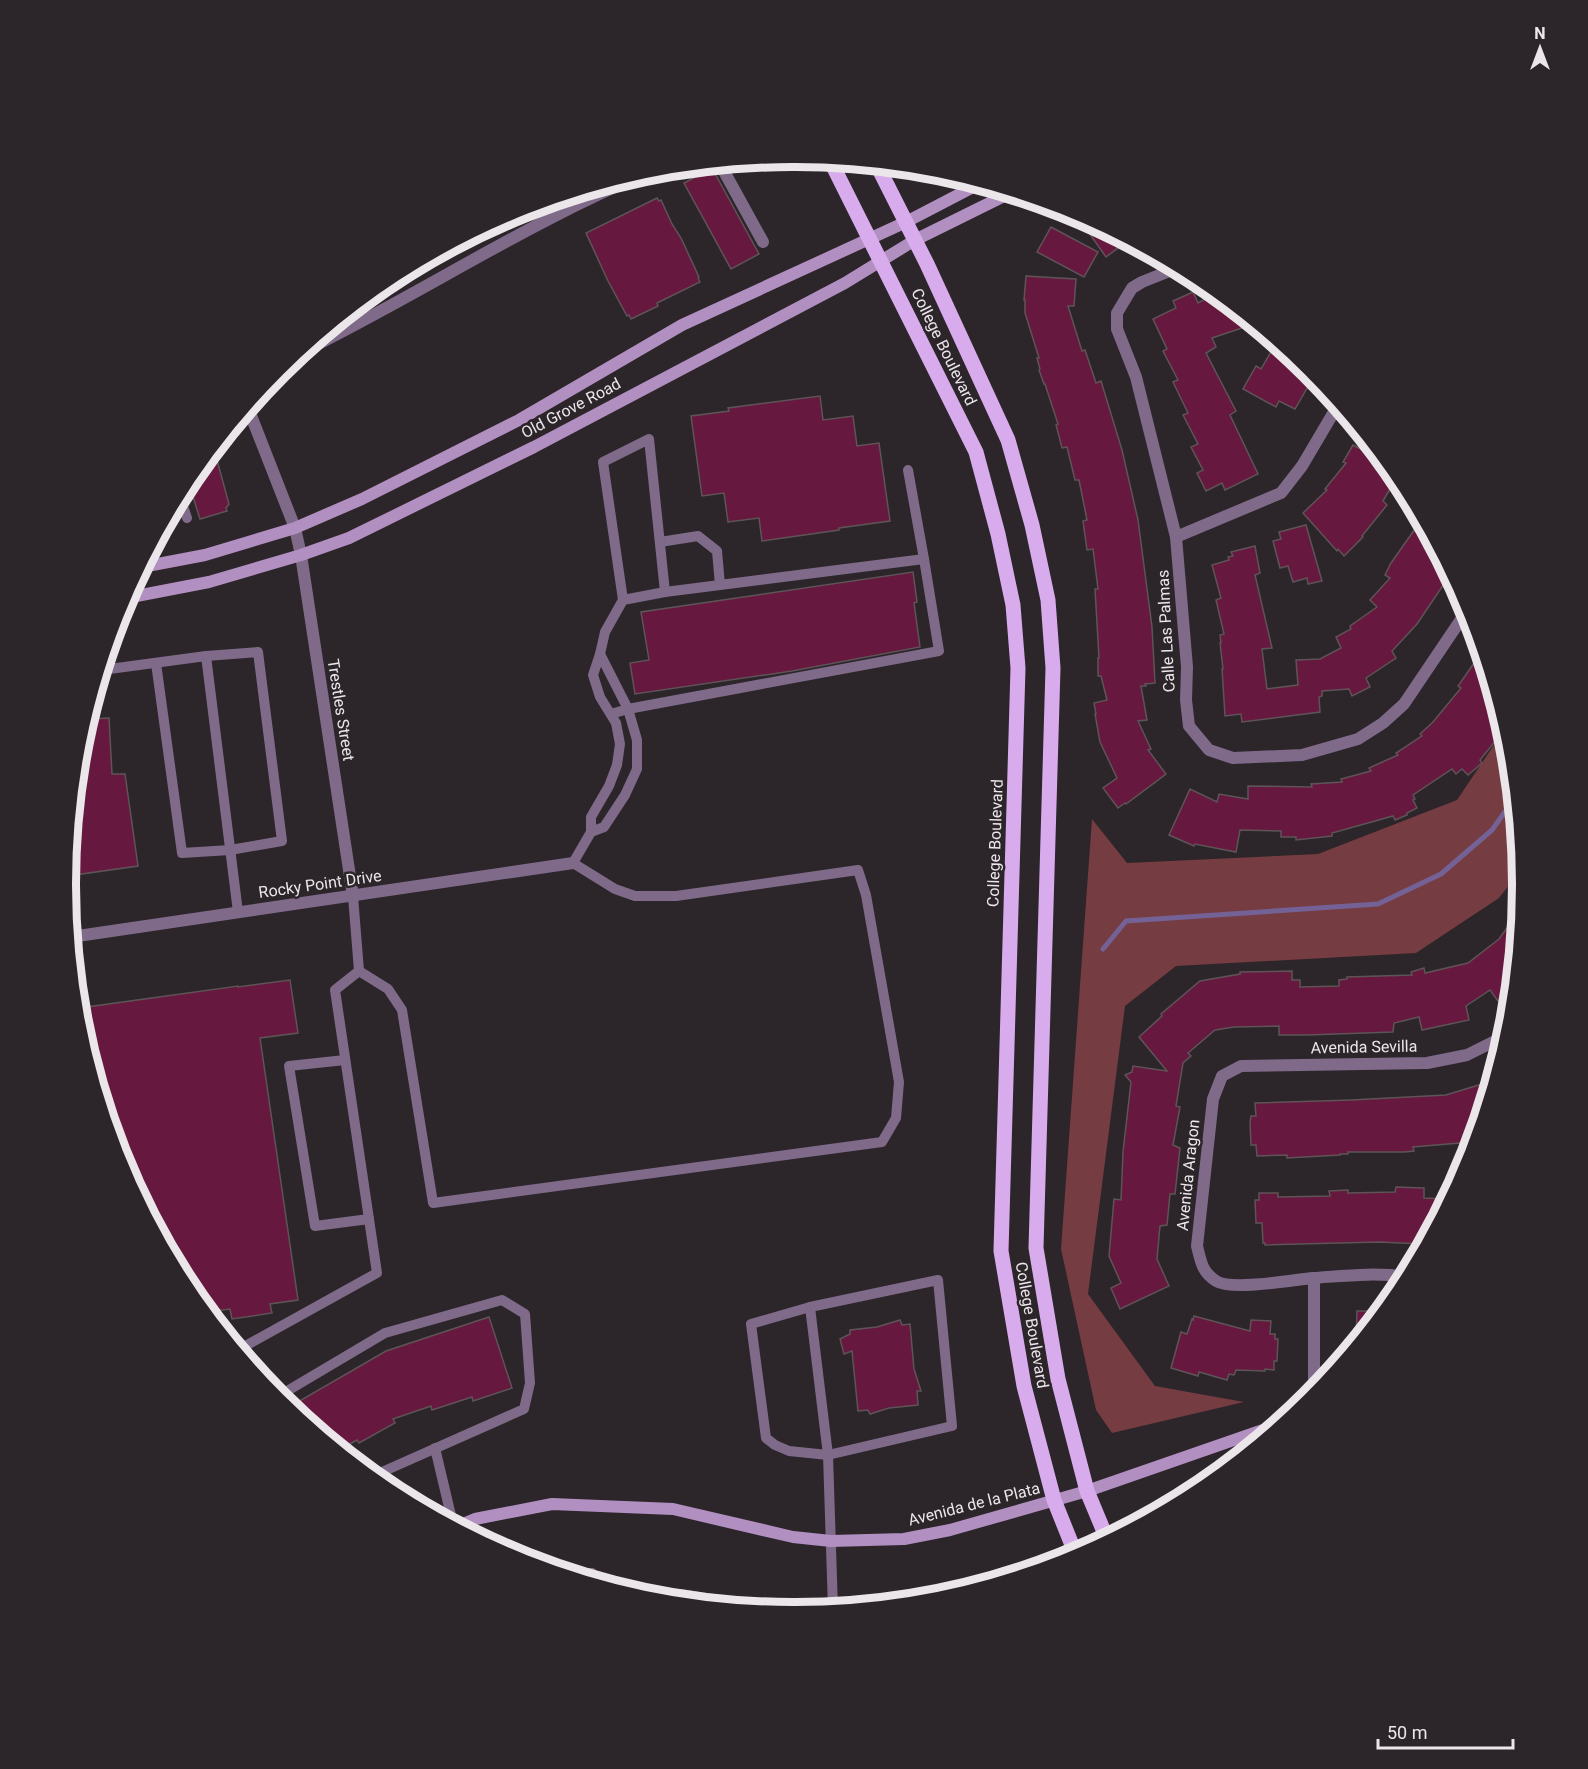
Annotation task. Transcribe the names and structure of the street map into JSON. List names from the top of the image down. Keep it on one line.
{"streets":{"main road":["College Boulevard","Old Grove Road","Avenida de la Plata"],"street":["Calle Las Palmas","Trestles Street","Rocky Point Drive","Avenida Sevilla","Avenida Aragon"]},"crossings":[["College Boulevard","Old Grove Road"],["College Boulevard","Avenida de la Plata"],["Old Grove Road","Trestles Street"],["Trestles Street","Rocky Point Drive"],["Avenida Sevilla","Avenida Aragon"]],"scale_bar":"50 m","north":"top"}
